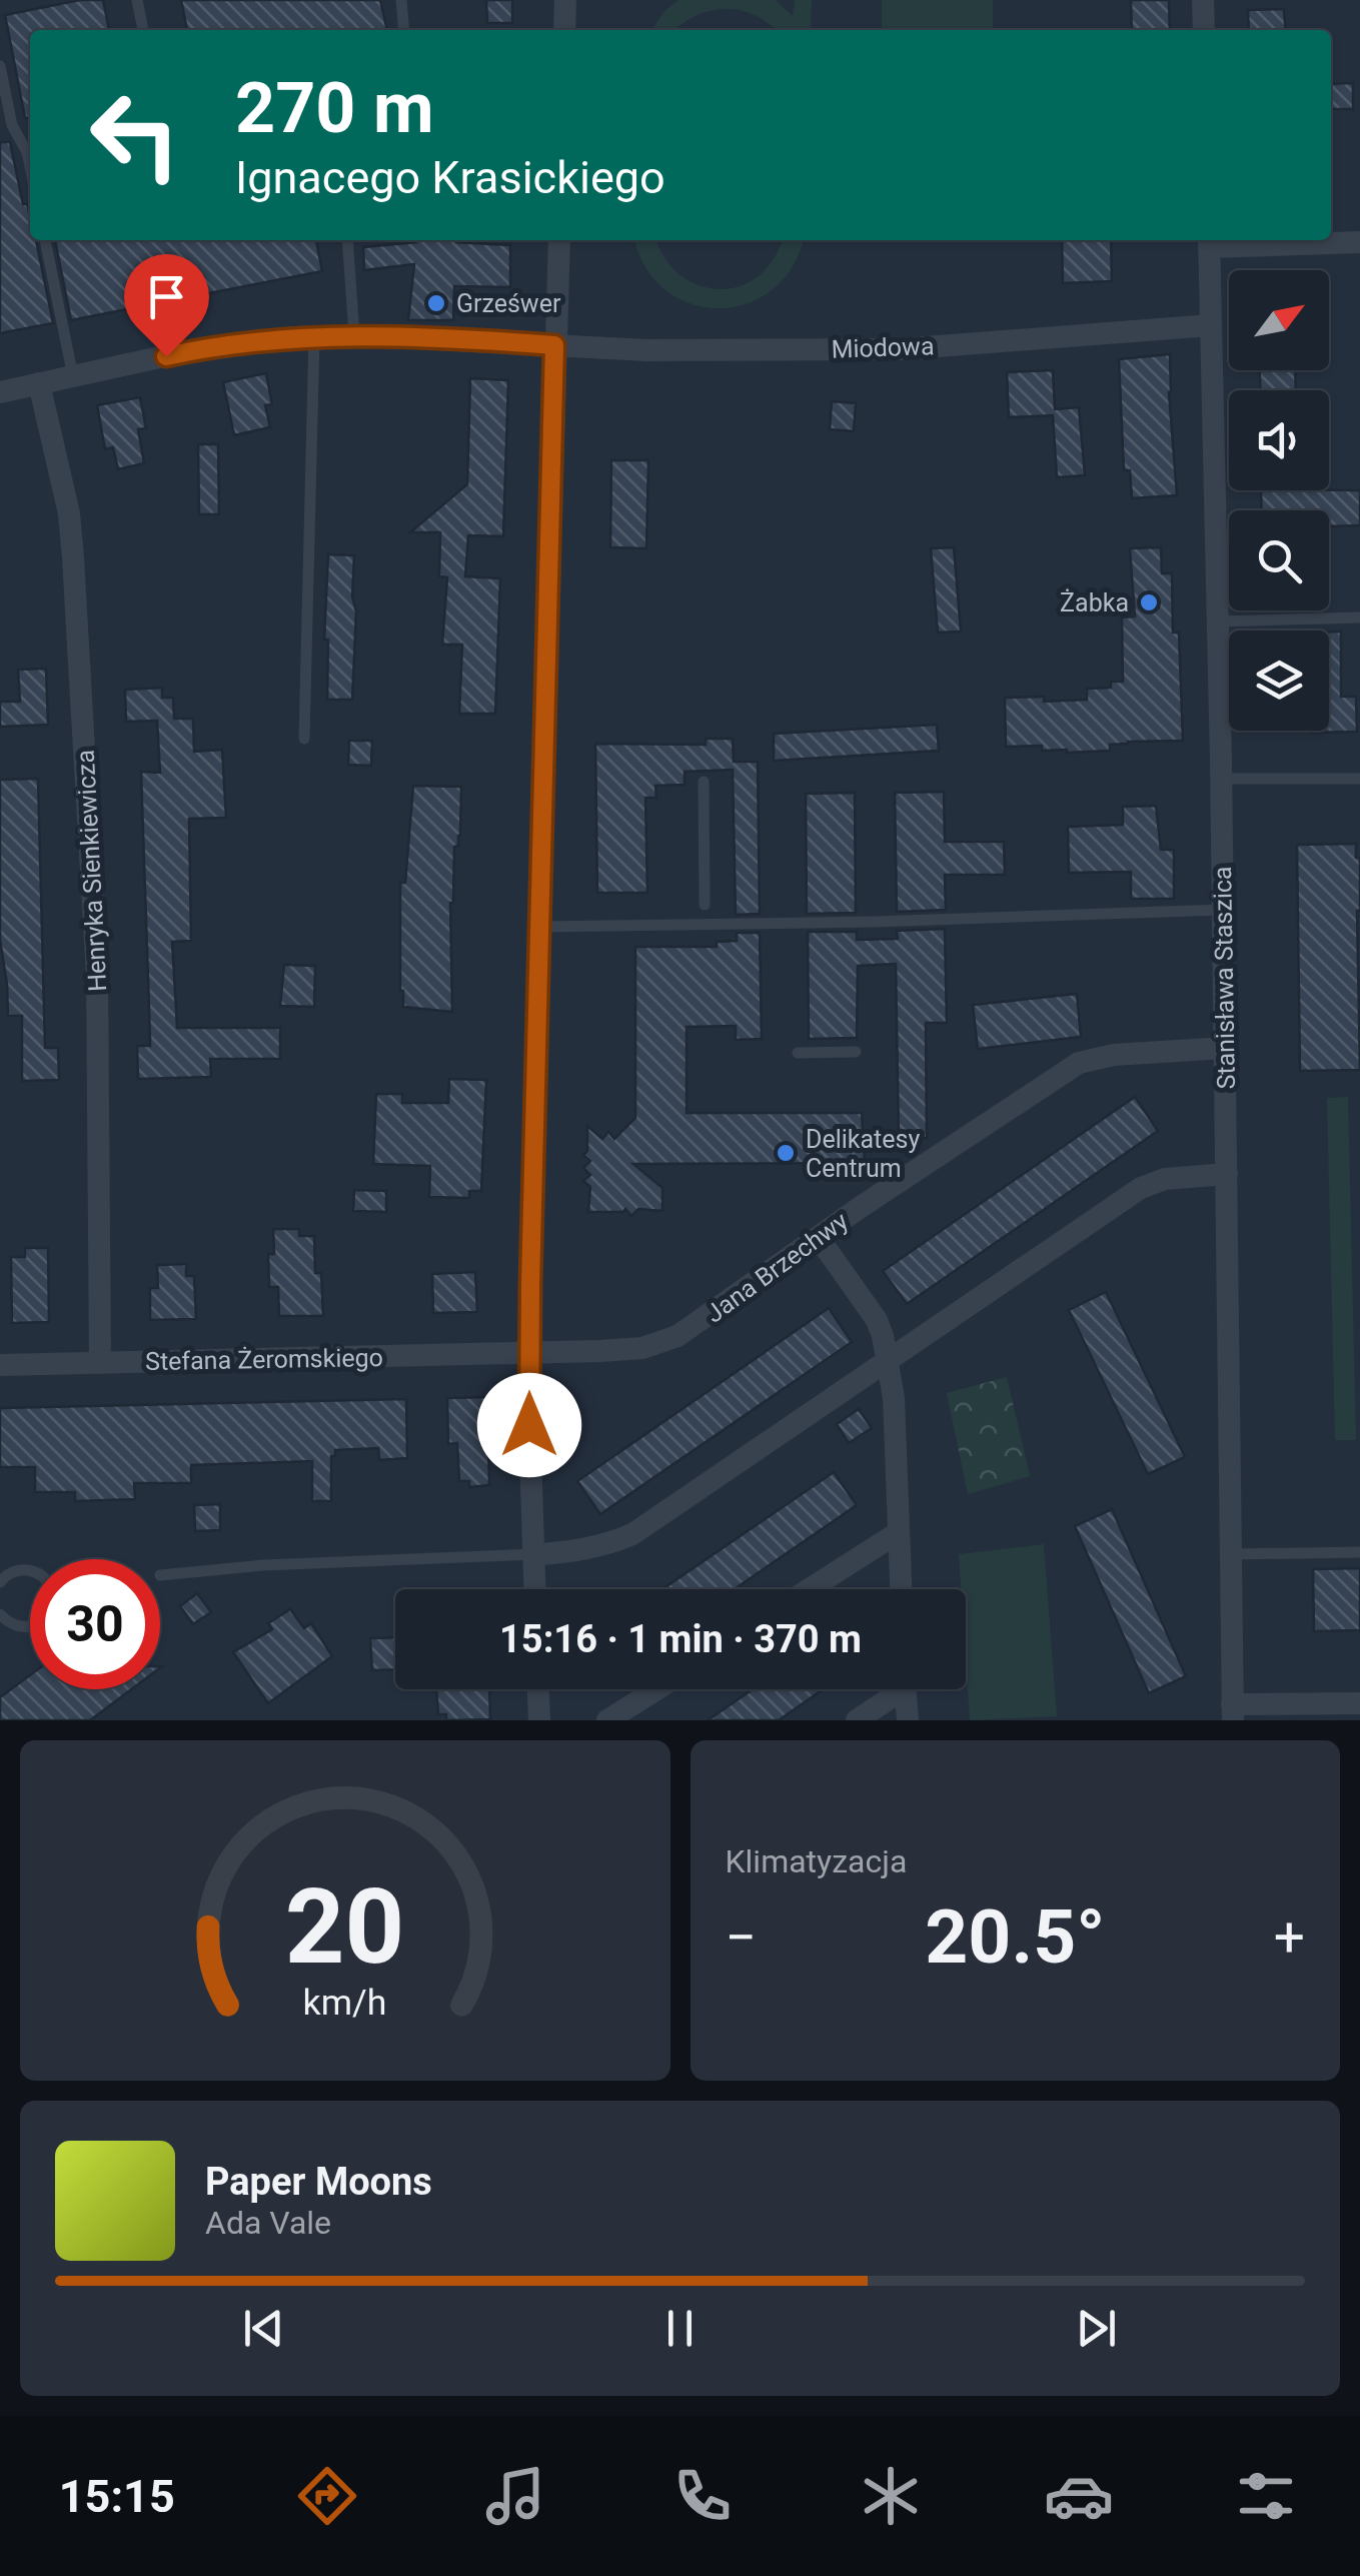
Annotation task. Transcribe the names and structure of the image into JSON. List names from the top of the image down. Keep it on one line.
{"streets":{"street":["Miodowa","Henryka Sienkiewicza","Stanisława Staszica","Jana Brzechwy","Stefana Żeromskiego"]},"crossings":[["Miodowa","Henryka Sienkiewicza"],["Miodowa","Stanisława Staszica"],["Henryka Sienkiewicza","Stefana Żeromskiego"],["Stanisława Staszica","Jana Brzechwy"],["Jana Brzechwy","Stefana Żeromskiego"]],"places":["Grześwer","Żabka","Delikatesy Centrum"],"north":"top right","page":{"turn":["270 m","Ignacego Krasickiego"],"limit":"30","trip":"15:16 · 1 min · 370 m","tile":"Klimatyzacja","heat":["−","20.5°","+"],"song":["Paper Moons","Ada Vale"],"tabs":"15:15","gauge":["20","km/h"]}}
